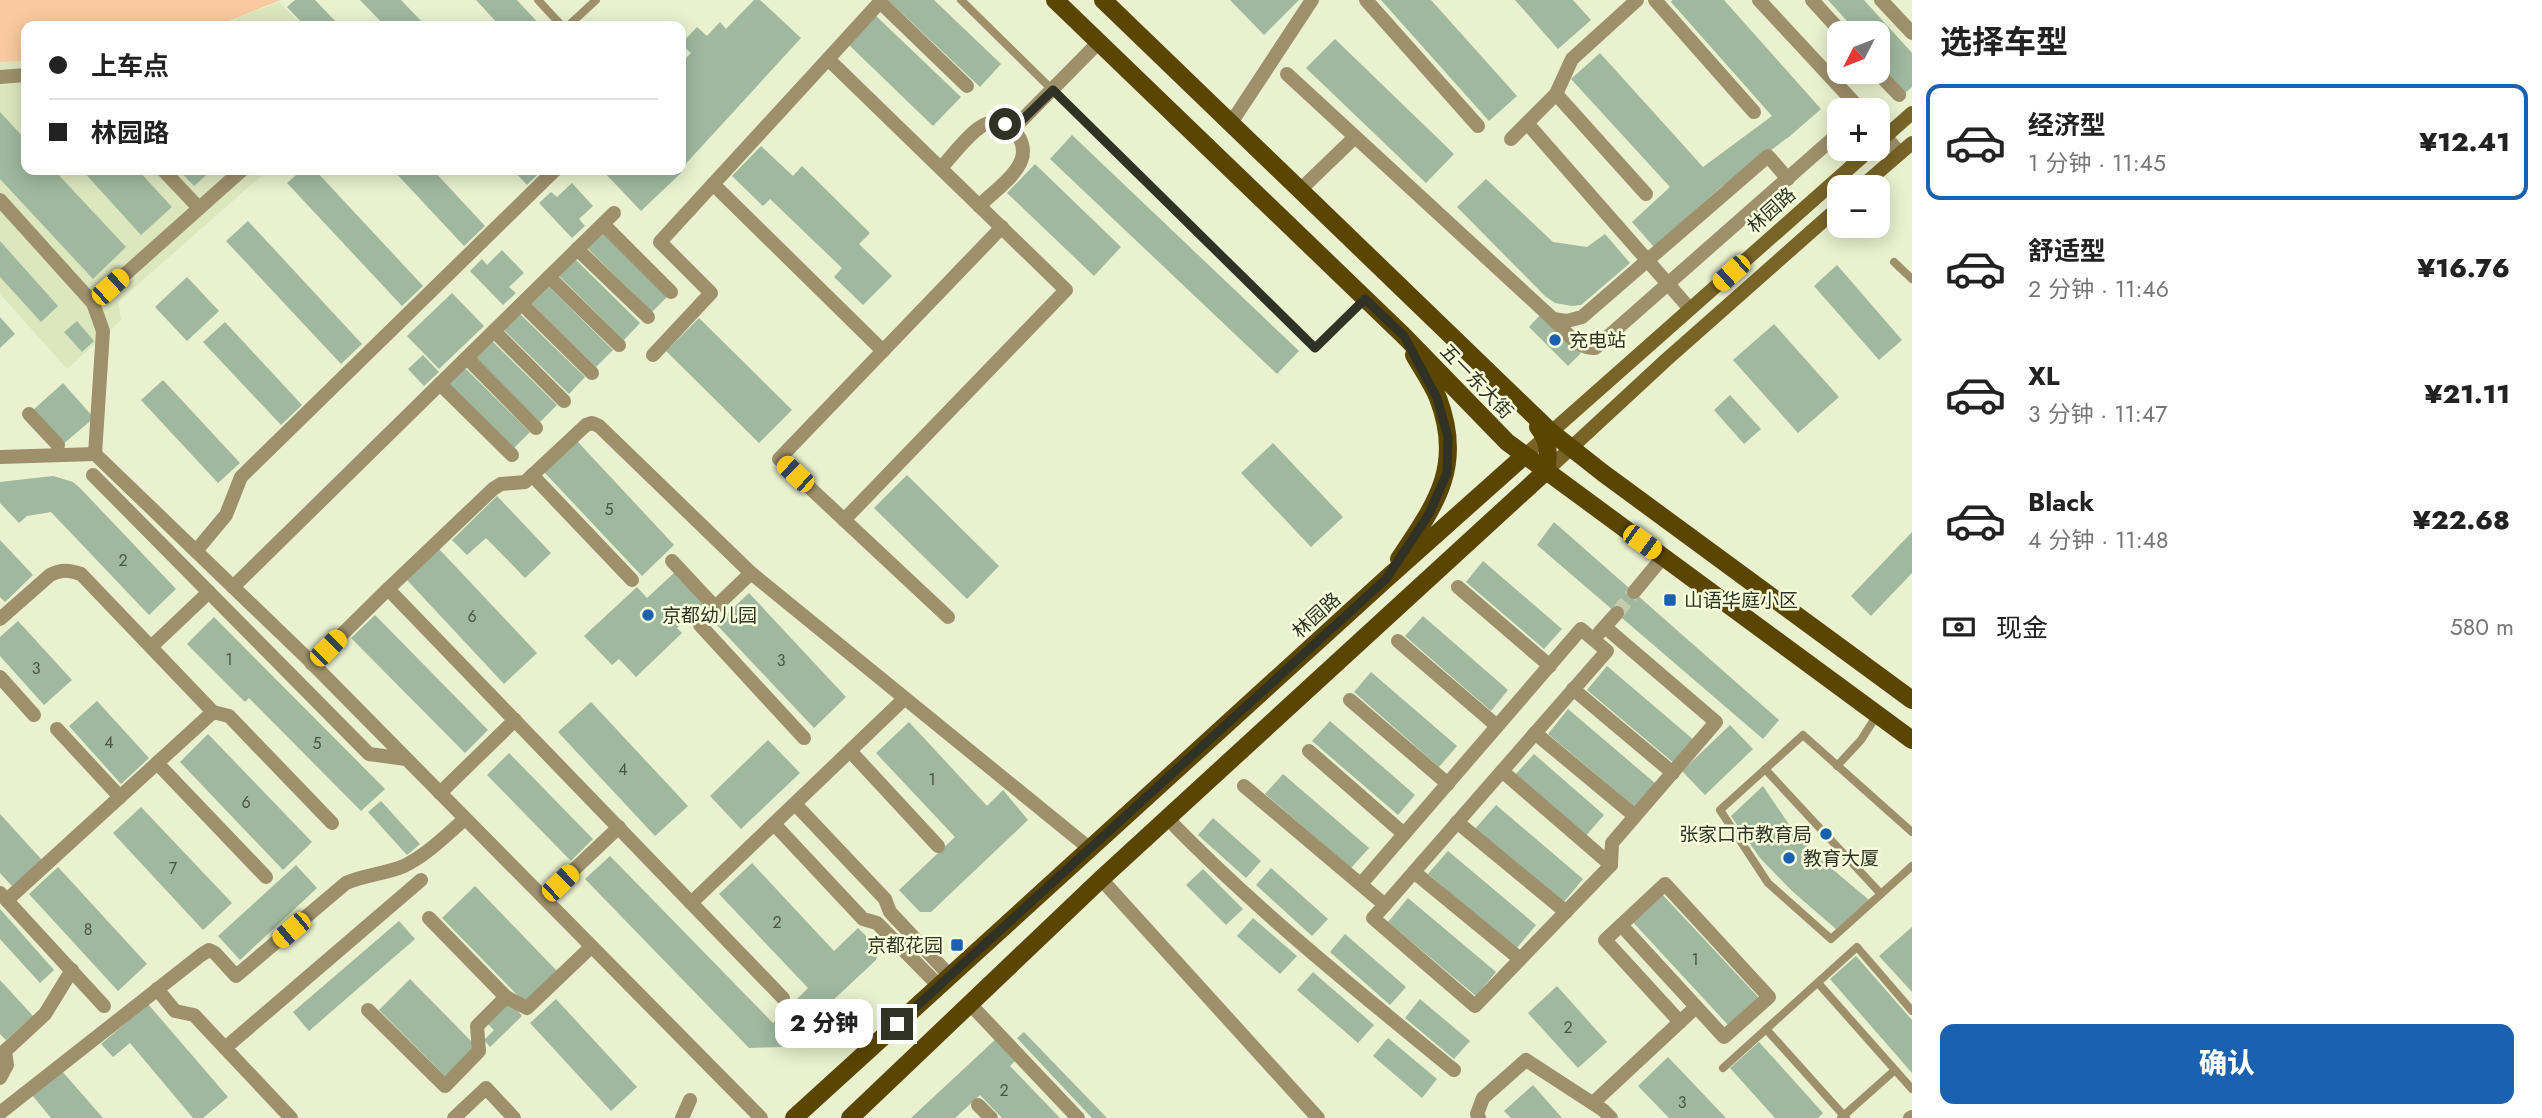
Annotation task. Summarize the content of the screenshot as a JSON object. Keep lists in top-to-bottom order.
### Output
{
  "streets": {
    "main road": ["林园路", "五一东大街"]
  },
  "crossings": [
    ["林园路", "五一东大街"]
  ],
  "places": {
    "other": [
      "充电站",
      "京都幼儿园",
      "张家口市教育局",
      "教育大厦"
    ],
    "transit": ["山语华庭小区", "京都花园"]
  },
  "house_numbers": [
    "5",
    "2",
    "6",
    "1",
    "3",
    "3",
    "4",
    "5",
    "4",
    "1",
    "6",
    "7",
    "2",
    "8",
    "1",
    "2",
    "2",
    "3"
  ],
  "north": "bottom left",
  "page": {
    "heading": "选择车型",
    "map_buttons": ["+", "−"],
    "banner": ["上车点", "林园路"],
    "list": [
      {
        "name": "经济型",
        "note": "1 分钟 · 11:45",
        "value": "¥12.41"
      },
      {
        "name": "舒适型",
        "note": "2 分钟 · 11:46",
        "value": "¥16.76"
      },
      {
        "name": "XL",
        "note": "3 分钟 · 11:47",
        "value": "¥21.11"
      },
      {
        "name": "Black",
        "note": "4 分钟 · 11:48",
        "value": "¥22.68"
      }
    ],
    "pay": ["现金", "580 m"],
    "bubble": "2 分钟",
    "buttons": "确认"
  }
}
